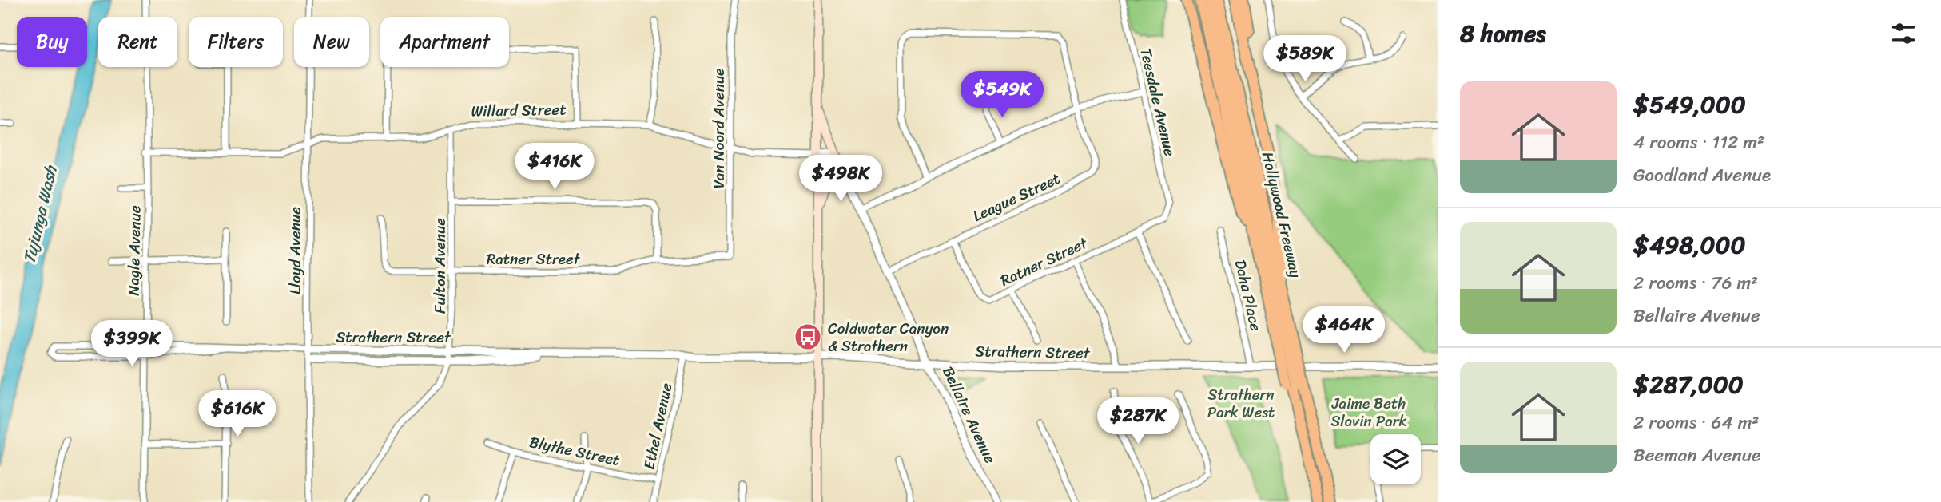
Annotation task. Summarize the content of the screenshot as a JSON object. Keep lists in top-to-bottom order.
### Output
{
  "streets": {
    "highway": ["Hollywood Freeway"],
    "street": [
      "Teesdale Avenue",
      "Willard Street",
      "Van Noord Avenue",
      "League Street",
      "Nagle Avenue",
      "Lloyd Avenue",
      "Ratner Street",
      "Fulton Avenue",
      "Daha Place",
      "Strathern Street",
      "Bellaire Avenue",
      "Ethel Avenue",
      "Blythe Street"
    ]
  },
  "crossings": [
    ["Teesdale Avenue", "Ratner Street"],
    ["Willard Street", "Van Noord Avenue"],
    ["Willard Street", "Nagle Avenue"],
    ["Willard Street", "Lloyd Avenue"],
    ["Willard Street", "Fulton Avenue"],
    ["Van Noord Avenue", "Ratner Street"],
    ["League Street", "Ratner Street"],
    ["League Street", "Bellaire Avenue"],
    ["Nagle Avenue", "Strathern Street"],
    ["Lloyd Avenue", "Strathern Street"],
    ["Ratner Street", "Fulton Avenue"],
    ["Fulton Avenue", "Strathern Street"],
    ["Daha Place", "Strathern Street"],
    ["Strathern Street", "Bellaire Avenue"],
    ["Strathern Street", "Ethel Avenue"],
    ["Ethel Avenue", "Blythe Street"]
  ],
  "water": ["Tujunga Wash"],
  "parks": ["Strathern Park West", "Jaime Beth Slavin Park"],
  "places": {
    "bus stop": ["Coldwater Canyon & Strathern"]
  },
  "page": {
    "heading": "8 homes",
    "chip": [
      "Buy",
      "Rent",
      "Filters",
      "New",
      "Apartment"
    ],
    "price": [
      "$589K",
      "$549K",
      "$416K",
      "$498K",
      "$464K",
      "$399K",
      "$616K",
      "$287K"
    ],
    "list": [
      {
        "name": "$549,000",
        "note": "4 rooms · 112 m² · Goodland Avenue"
      },
      {
        "name": "$498,000",
        "note": "2 rooms · 76 m² · Bellaire Avenue"
      },
      {
        "name": "$287,000",
        "note": "2 rooms · 64 m² · Beeman Avenue"
      }
    ]
  }
}
